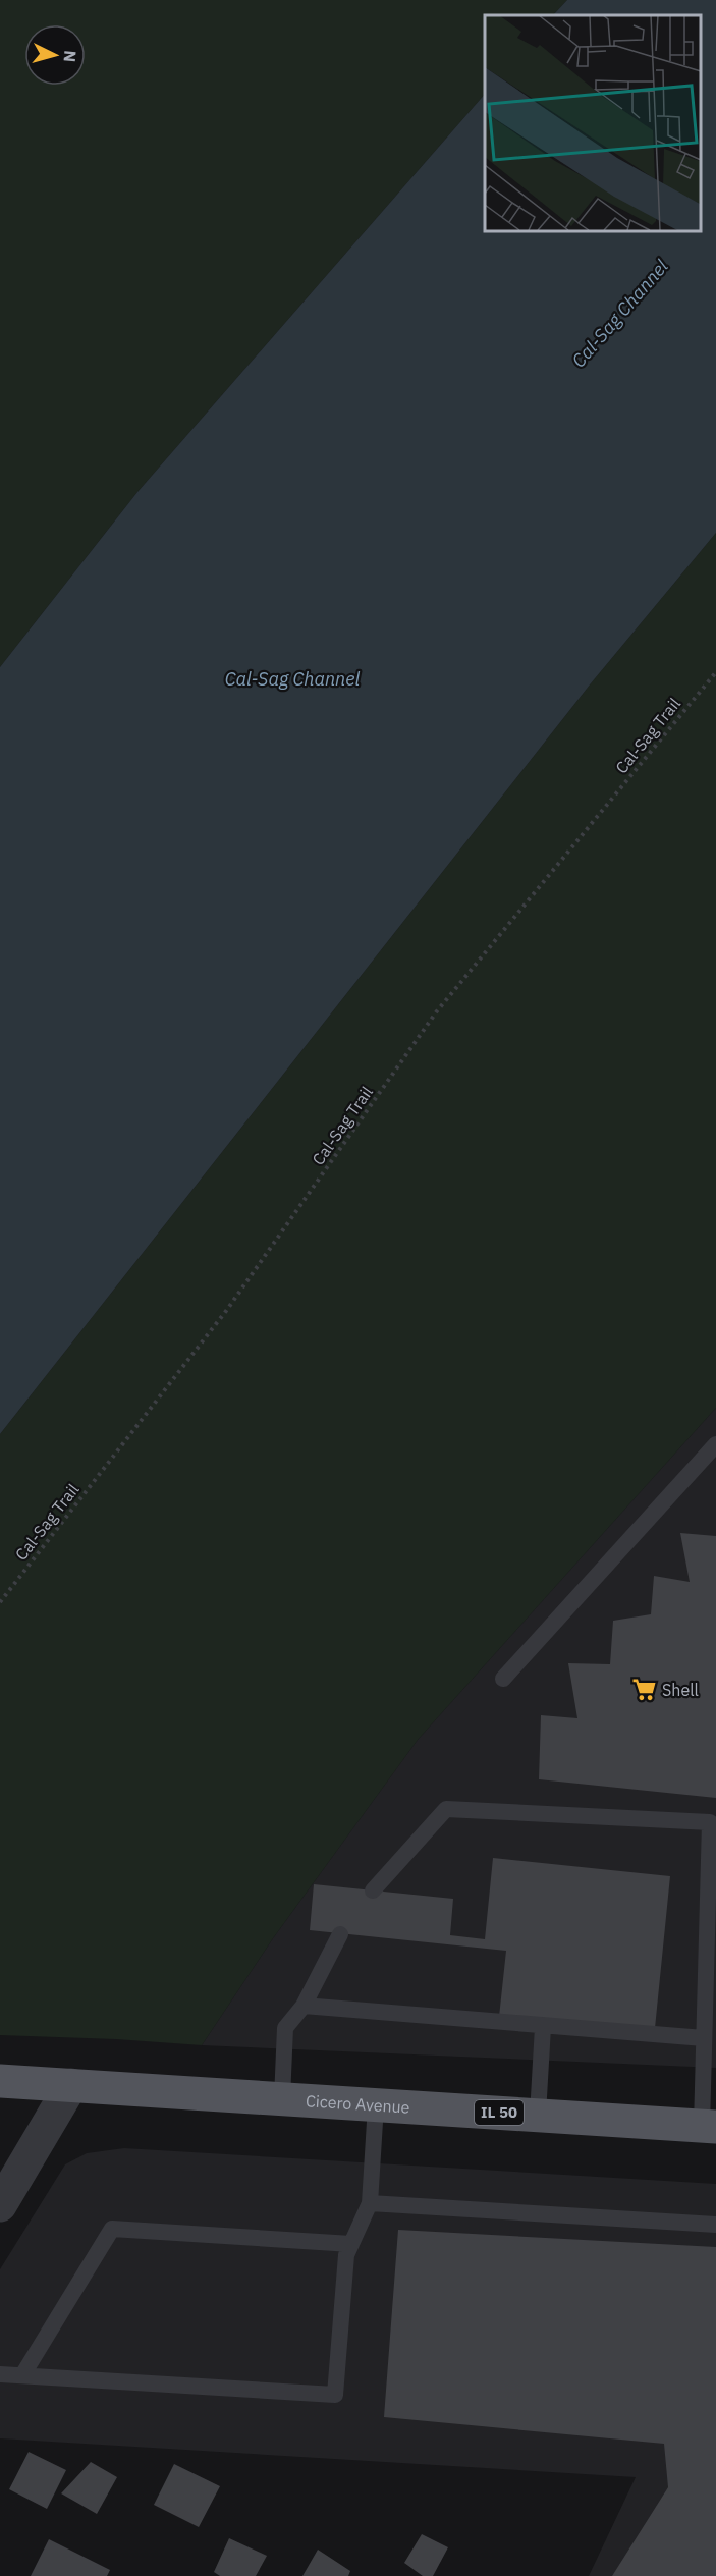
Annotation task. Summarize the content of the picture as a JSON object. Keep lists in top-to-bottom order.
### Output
{
  "streets": {
    "main road": ["Cicero Avenue", "IL 50"],
    "path": ["Cal-Sag Trail"]
  },
  "water": ["Cal-Sag Channel"],
  "places": {
    "supermarket": ["Shell"]
  },
  "north": "right"
}
